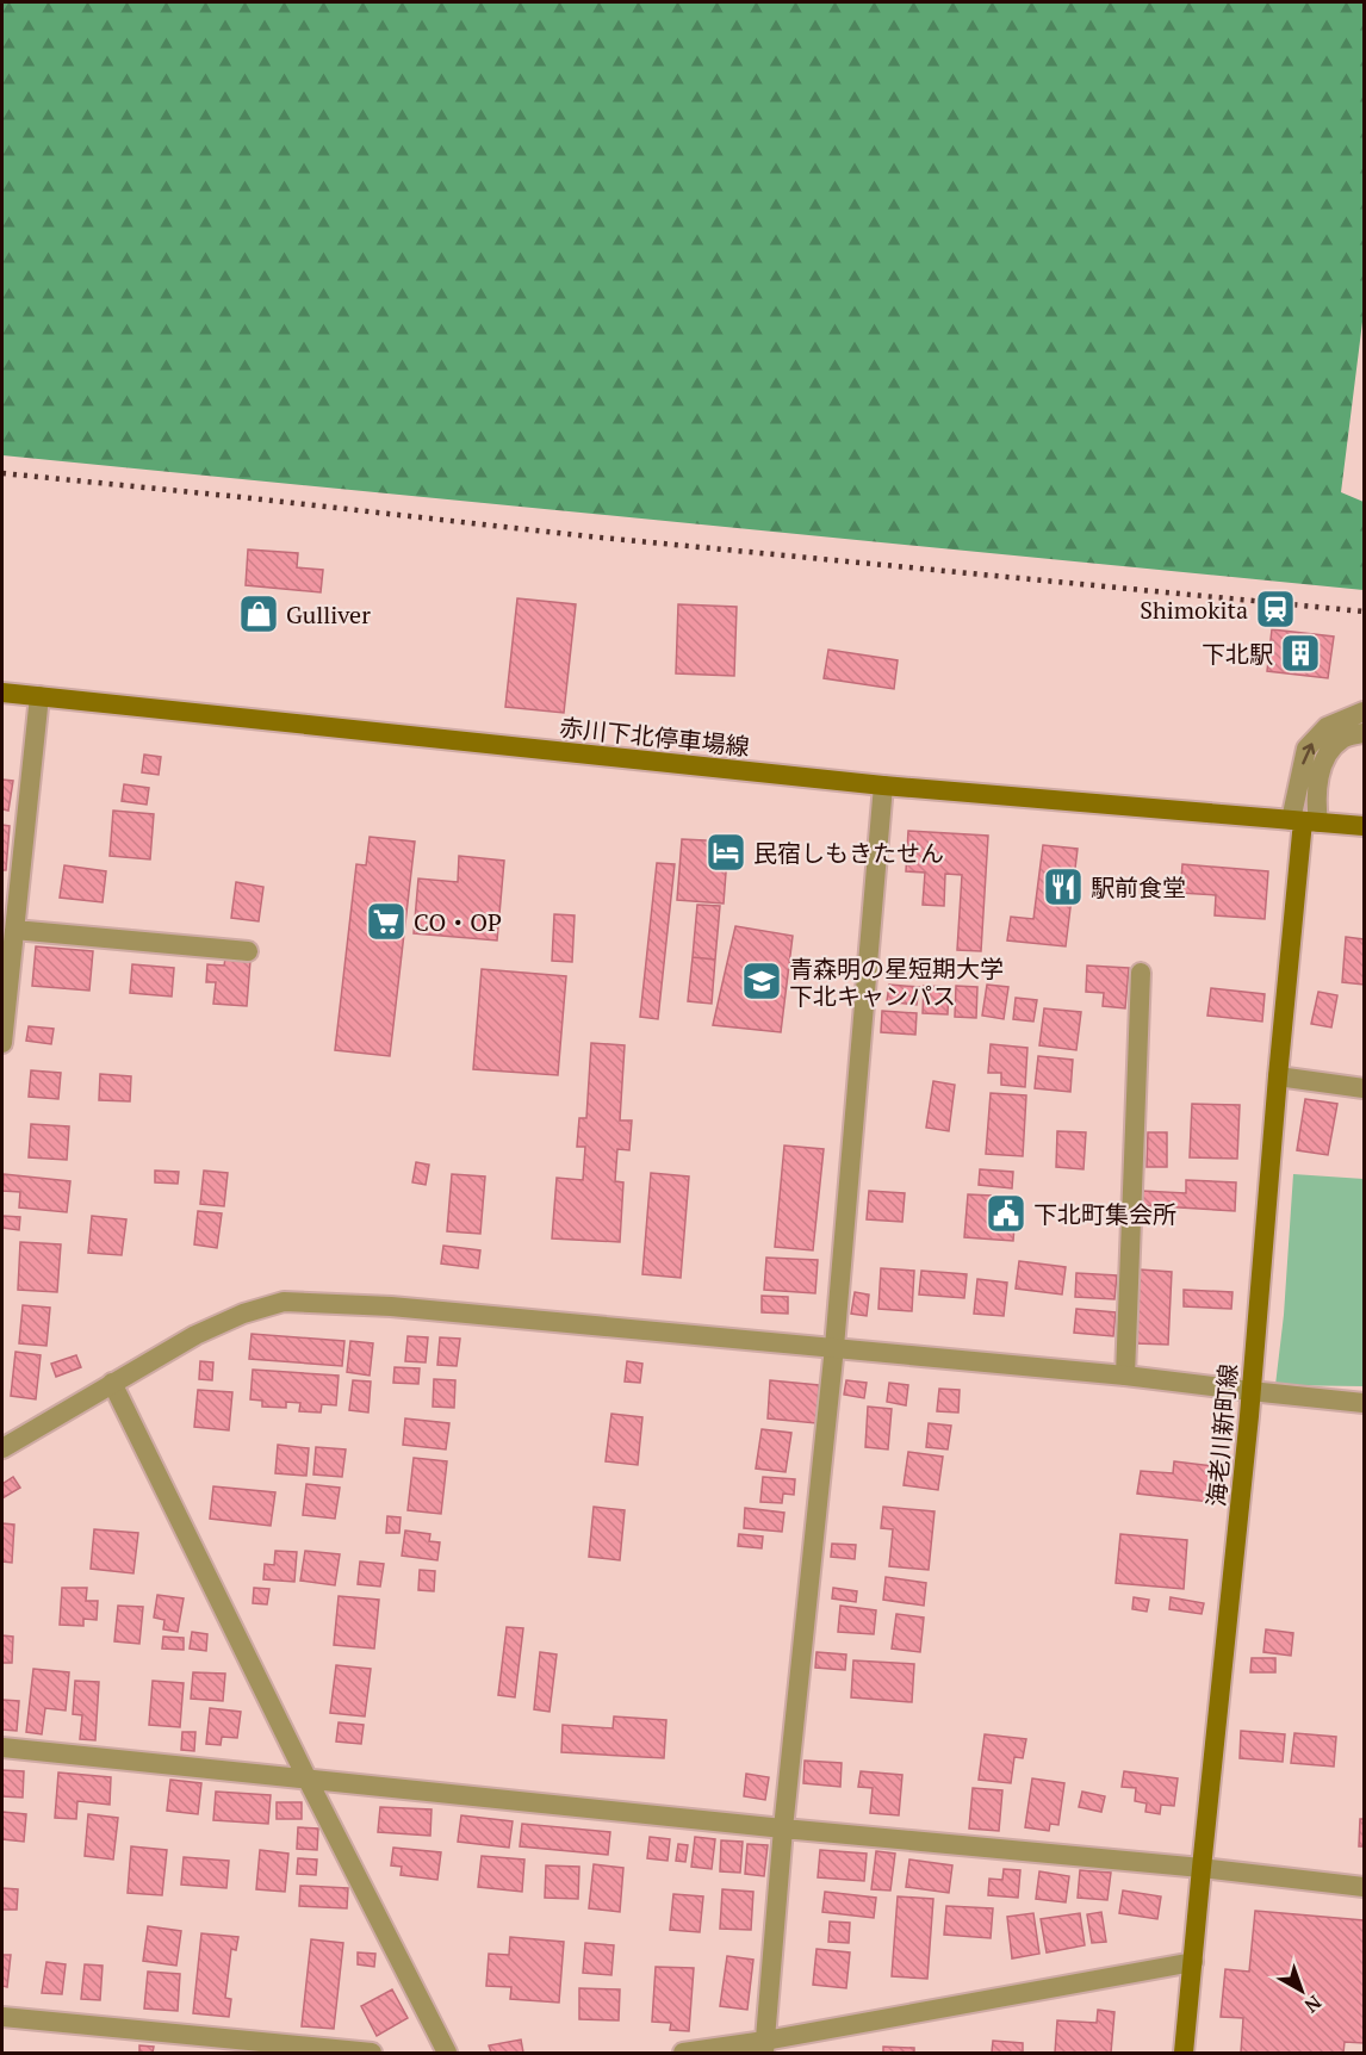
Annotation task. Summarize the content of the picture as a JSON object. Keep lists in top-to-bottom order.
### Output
{
  "streets": {
    "main road": ["赤川下北停車場線", "海老川新町線"]
  },
  "crossings": [
    ["赤川下北停車場線", "海老川新町線"]
  ],
  "places": {
    "station": ["Shimokita"],
    "shop": ["Gulliver"],
    "building": ["下北駅"],
    "hotel": ["民宿しもきたせん"],
    "restaurant": ["駅前食堂"],
    "supermarket": ["CO・OP"],
    "school or university": ["青森明の星短期大学 下北キャンパス"],
    "public building": ["下北町集会所"]
  },
  "north": "bottom right"
}
